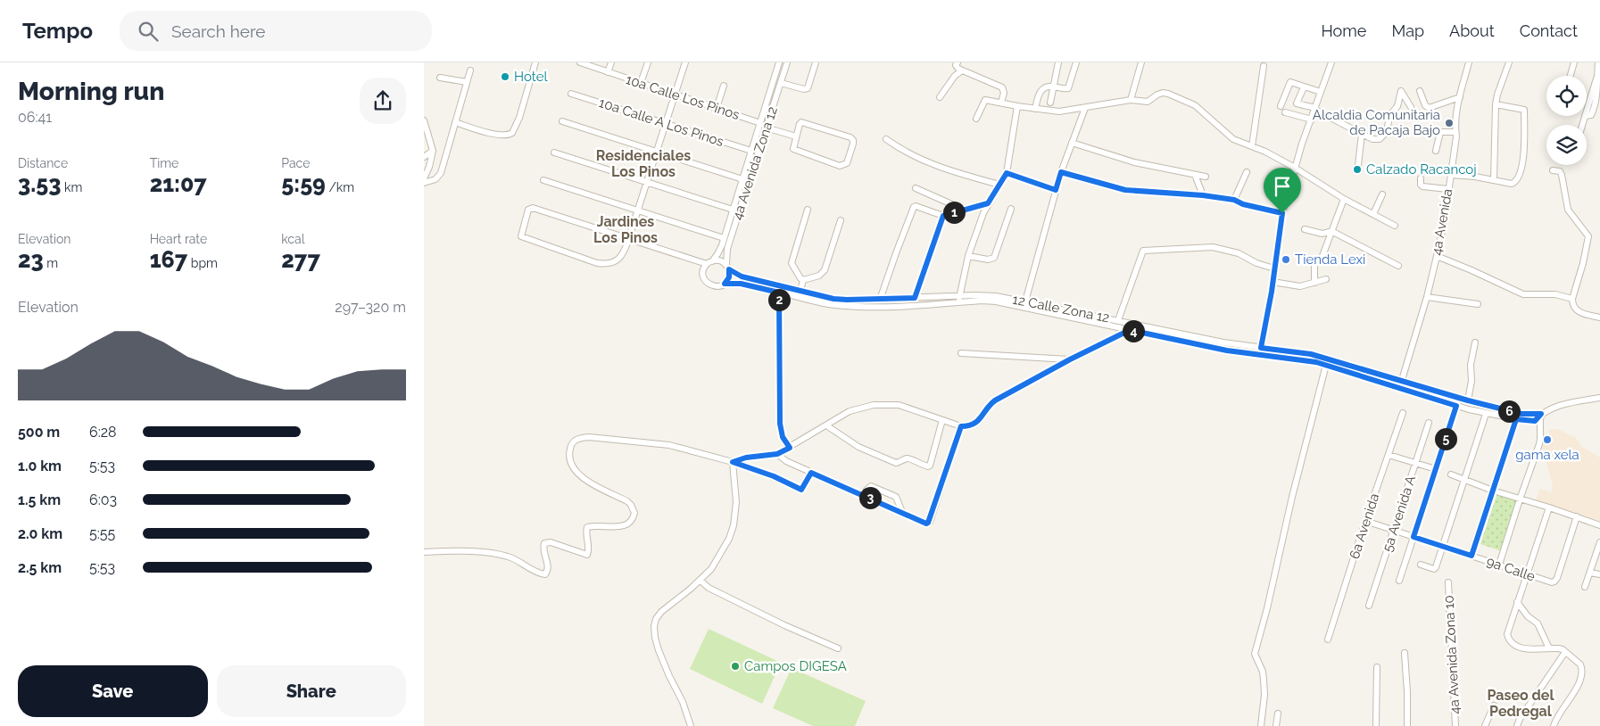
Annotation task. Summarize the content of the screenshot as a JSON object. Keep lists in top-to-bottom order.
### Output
{
  "streets": {
    "street": [
      "10a Calle Los Pinos",
      "10a Calle A Los Pinos",
      "4a Avenida Zona 12",
      "4a Avenida",
      "12 Calle Zona 12",
      "5a Avenida A",
      "6a Avenida",
      "9a Calle",
      "4a Avenida Zona 10"
    ]
  },
  "crossings": [
    ["10a Calle Los Pinos", "4a Avenida Zona 12"],
    ["10a Calle A Los Pinos", "4a Avenida Zona 12"],
    ["4a Avenida Zona 12", "12 Calle Zona 12"],
    ["4a Avenida", "12 Calle Zona 12"],
    ["5a Avenida A", "9a Calle"],
    ["6a Avenida", "9a Calle"]
  ],
  "districts": ["Residenciales Los Pinos", "Jardines Los Pinos", "Paseo del Pedregal"],
  "places": [
    "Hotel",
    "Alcaldia Comunitaria de Pacaja Bajo",
    "Calzado Racancoj",
    "Tienda Lexi",
    "gama xela",
    "Campos DIGESA"
  ],
  "page": {
    "header": "Tempo",
    "search": "Search here",
    "nav": [
      "Home",
      "Map",
      "About",
      "Contact"
    ],
    "heading": ["Morning run", "06:41"],
    "stats": [
      ["Distance", "3.53 km"],
      ["Time", "21:07"],
      ["Pace", "5:59 /km"],
      ["Elevation", "23 m"],
      ["Heart rate", "167 bpm"],
      ["kcal", "277"]
    ],
    "pins": [
      "1",
      "2",
      "4",
      "6",
      "5",
      "3"
    ],
    "chart": ["Elevation", "297–320 m"],
    "list": [
      {
        "name": "500 m",
        "note": "6:28"
      },
      {
        "name": "1.0 km",
        "note": "5:53"
      },
      {
        "name": "1.5 km",
        "note": "6:03"
      },
      {
        "name": "2.0 km",
        "note": "5:55"
      },
      {
        "name": "2.5 km",
        "note": "5:53"
      }
    ],
    "buttons": ["Save", "Share"]
  }
}
